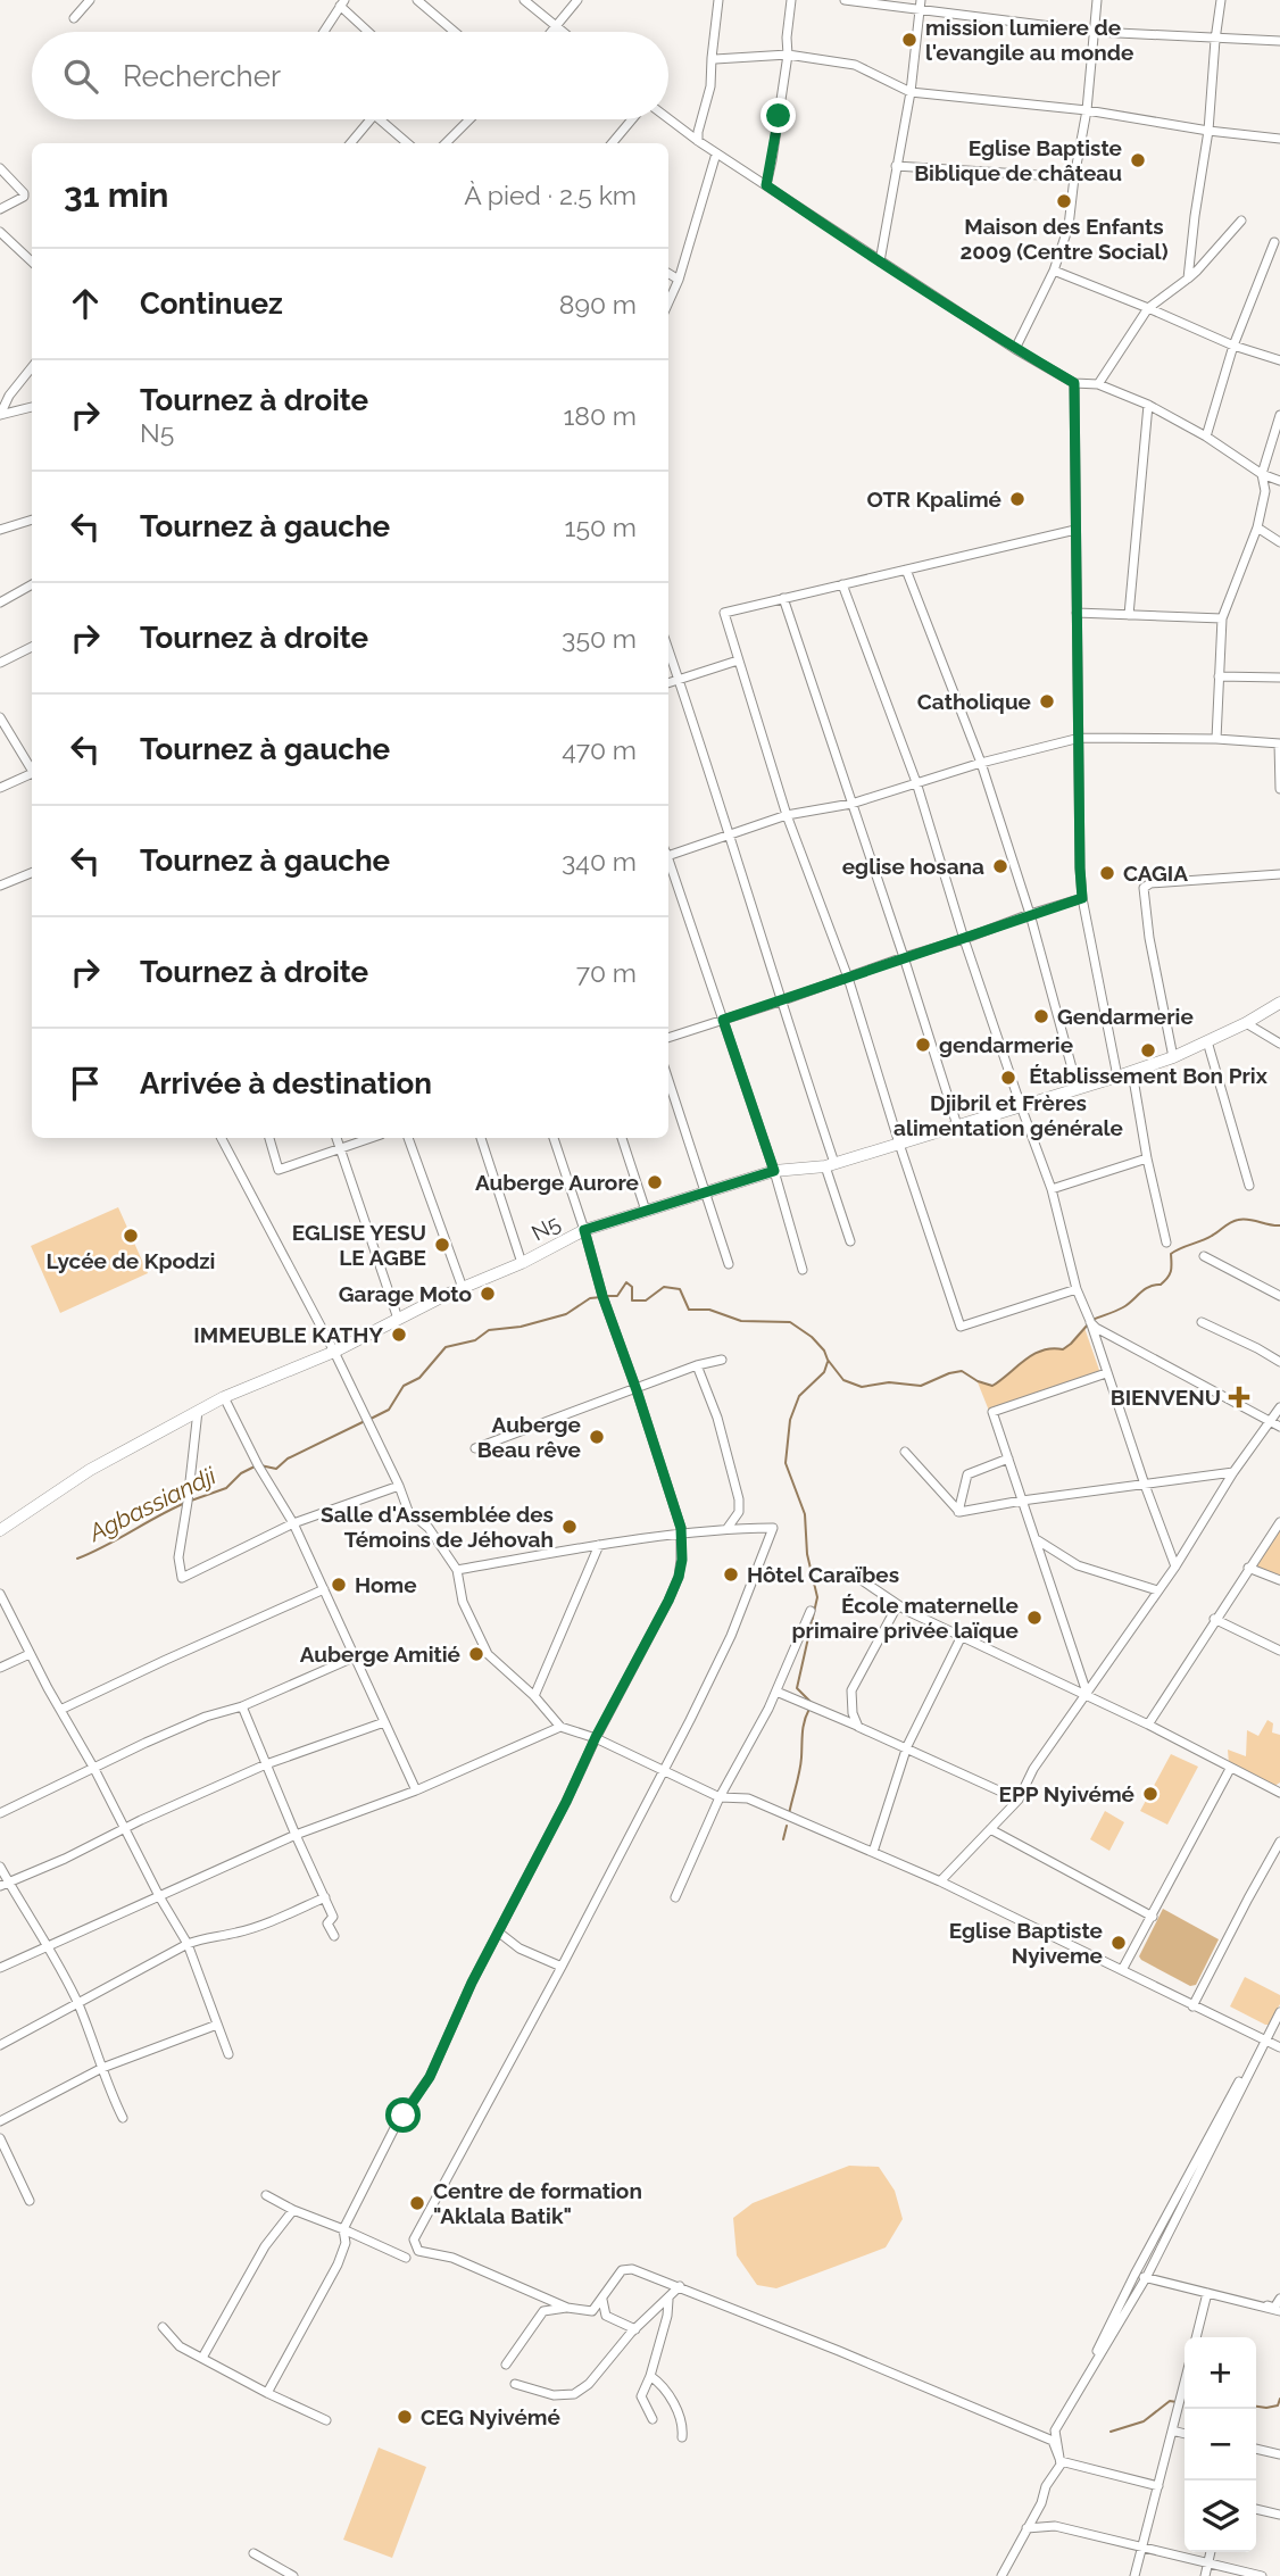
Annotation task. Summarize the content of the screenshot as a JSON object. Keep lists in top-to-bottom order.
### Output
{
  "streets": {
    "main road": ["N5"]
  },
  "water": ["Agbassiandji"],
  "places": {
    "other": [
      "mission lumiere de l'evangile au monde",
      "Eglise Baptiste Biblique de château",
      "Maison des Enfants 2009 (Centre Social)",
      "OTR Kpalimé",
      "Catholique",
      "eglise hosana",
      "CAGIA",
      "Gendarmerie",
      "gendarmerie",
      "Établissement Bon Prix",
      "Djibril et Frères alimentation générale",
      "Auberge Aurore",
      "Lycée de Kpodzi",
      "EGLISE YESU LE AGBE",
      "Garage Moto",
      "IMMEUBLE KATHY",
      "Auberge Beau rêve",
      "Salle d'Assemblée des Témoins de Jéhovah",
      "Hôtel Caraïbes",
      "Home",
      "École maternelle primaire privée laïque",
      "Auberge Amitié",
      "EPP Nyivémé",
      "Eglise Baptiste Nyiveme",
      "Centre de formation \"Aklala Batik\"",
      "CEG Nyivémé"
    ],
    "health": ["BIENVENU"]
  },
  "page": {
    "search": "Rechercher",
    "heading": ["31 min", "À pied · 2.5 km"],
    "list": [
      ["Continuez", "890 m"],
      ["Tournez à droite", "N5", "180 m"],
      ["Tournez à gauche", "150 m"],
      ["Tournez à droite", "350 m"],
      ["Tournez à gauche", "470 m"],
      ["Tournez à gauche", "340 m"],
      ["Tournez à droite", "70 m"],
      "Arrivée à destination"
    ],
    "map_buttons": ["+", "−"]
  }
}
